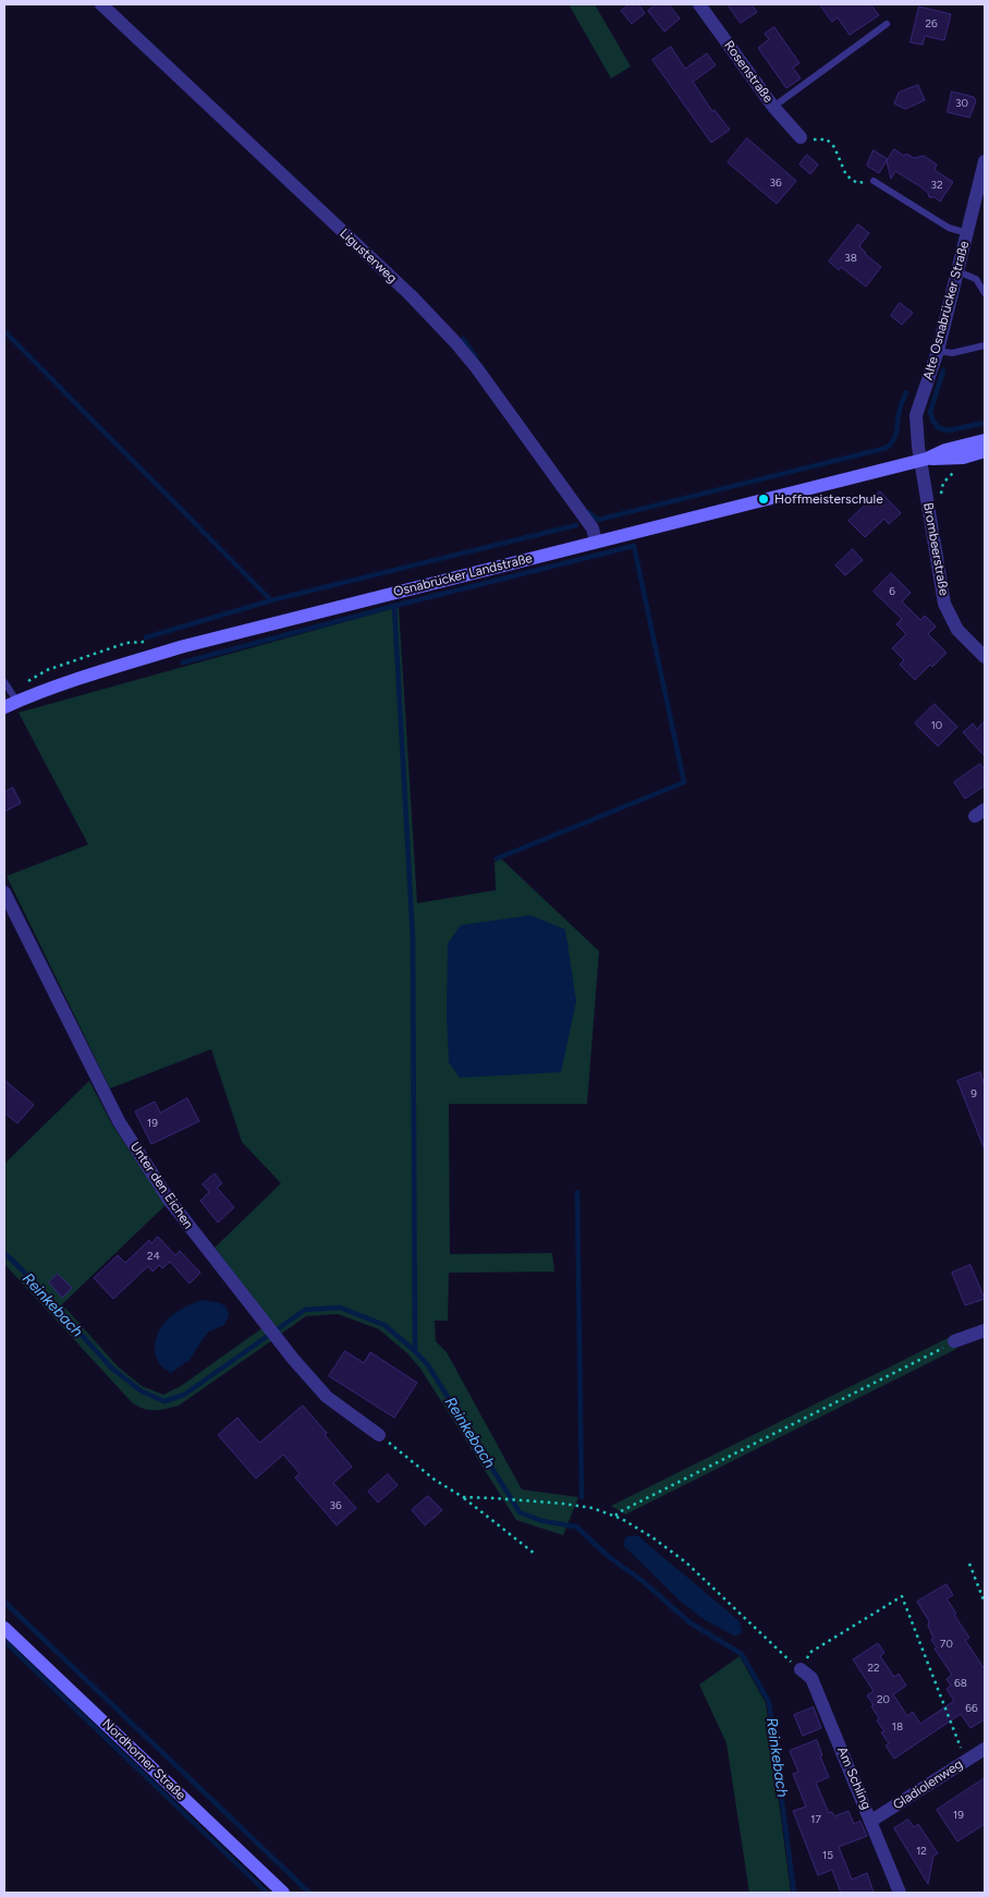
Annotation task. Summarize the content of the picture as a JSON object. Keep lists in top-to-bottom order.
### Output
{
  "streets": {
    "street": [
      "Rosenstraße",
      "Ligusterweg",
      "Alte Osnabrücker Straße",
      "Brombeerstraße",
      "Osnabrücker Landstraße",
      "Unter den Eichen",
      "Nordhorner Straße",
      "Am Schling",
      "Gladiolenweg"
    ]
  },
  "crossings": [
    ["Ligusterweg", "Osnabrücker Landstraße"],
    ["Alte Osnabrücker Straße", "Brombeerstraße"],
    ["Alte Osnabrücker Straße", "Osnabrücker Landstraße"],
    ["Brombeerstraße", "Osnabrücker Landstraße"],
    ["Am Schling", "Gladiolenweg"]
  ],
  "water": ["Reinkebach"],
  "places": ["Hoffmeisterschule"],
  "house_numbers": [
    "26",
    "30",
    "36",
    "32",
    "38",
    "6",
    "10",
    "9",
    "19",
    "24",
    "36",
    "70",
    "22",
    "68",
    "20",
    "66",
    "18",
    "19",
    "17",
    "12",
    "15"
  ]
}
